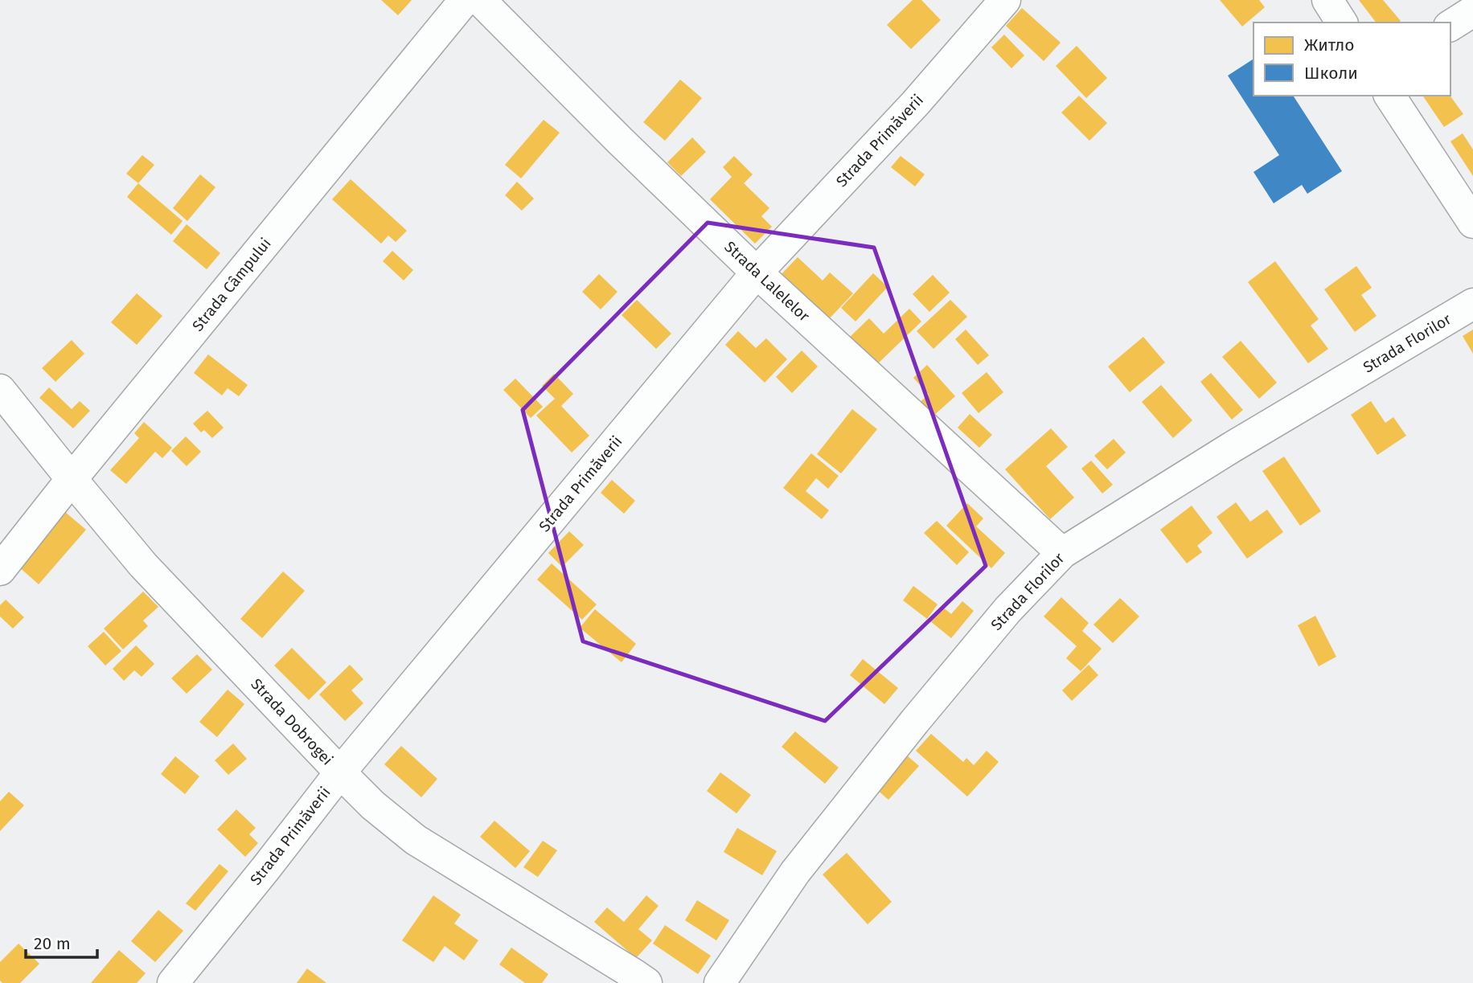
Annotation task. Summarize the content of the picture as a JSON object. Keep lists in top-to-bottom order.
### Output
{
  "streets": {
    "street": [
      "Strada Primăverii",
      "Strada Lalelelor",
      "Strada Câmpului",
      "Strada Florilor",
      "Strada Dobrogei"
    ]
  },
  "crossings": [
    ["Strada Primăverii", "Strada Lalelelor"],
    ["Strada Primăverii", "Strada Dobrogei"],
    ["Strada Lalelelor", "Strada Florilor"],
    ["Strada Câmpului", "Strada Dobrogei"]
  ],
  "legend": ["Житло", "Школи"],
  "scale_bar": "20 m"
}
